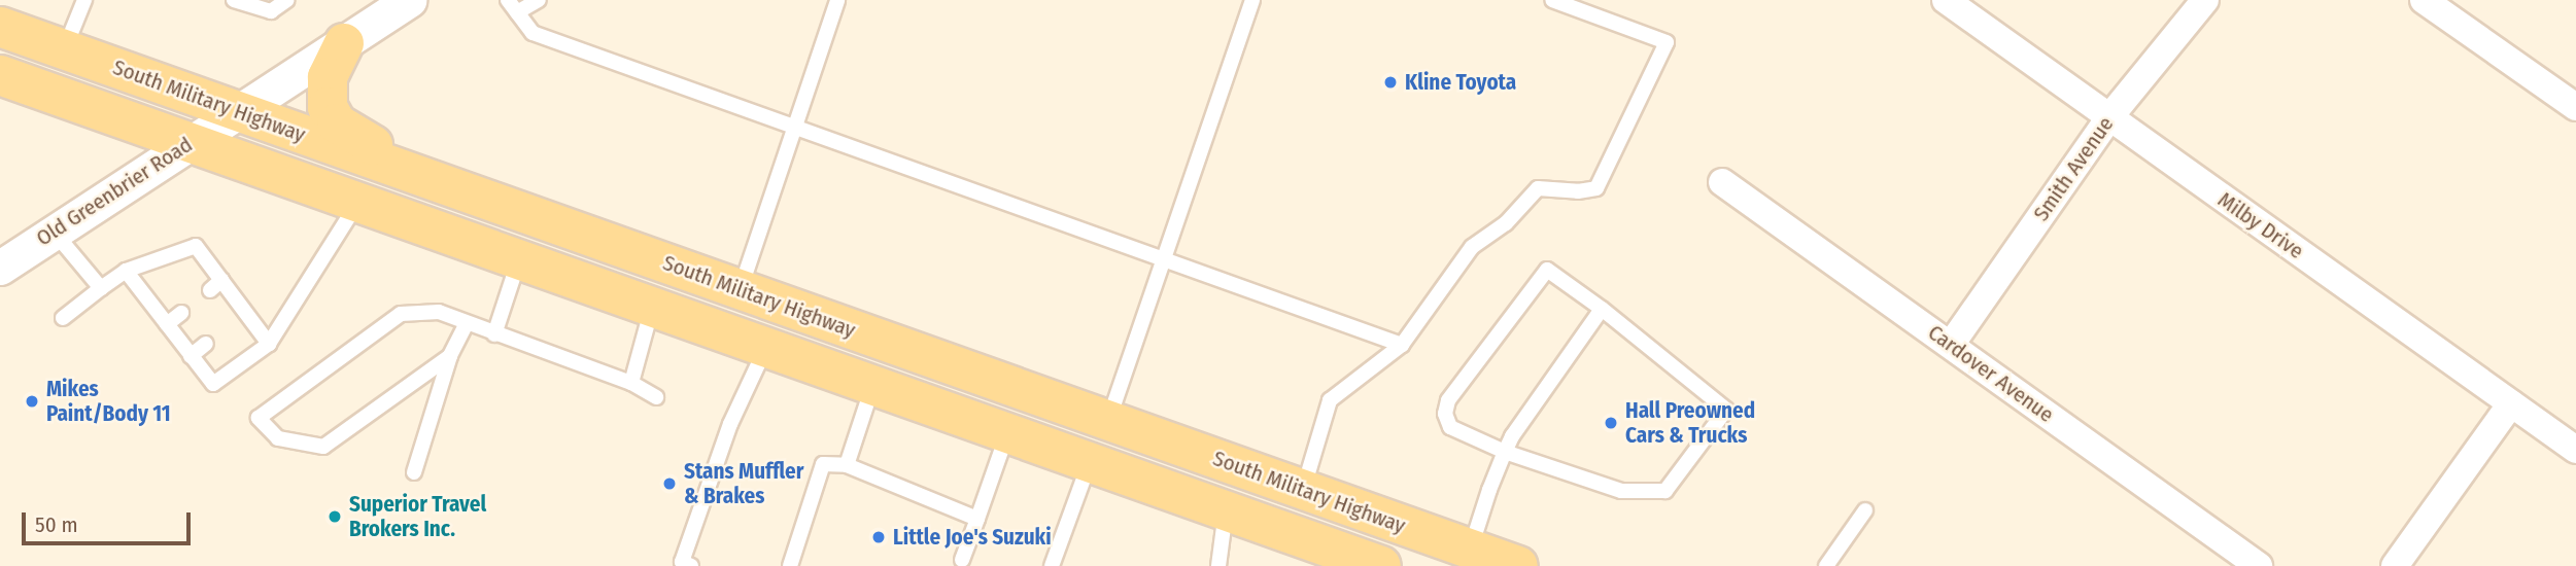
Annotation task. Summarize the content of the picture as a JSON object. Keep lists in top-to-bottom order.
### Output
{
  "streets": {
    "main road": ["South Military Highway"],
    "street": [
      "Smith Avenue",
      "Old Greenbrier Road",
      "Milby Drive",
      "Cardover Avenue"
    ]
  },
  "crossings": [
    ["South Military Highway", "Old Greenbrier Road"],
    ["Smith Avenue", "Milby Drive"],
    ["Smith Avenue", "Cardover Avenue"]
  ],
  "places": [
    "Kline Toyota",
    "Mikes Paint/Body 11",
    "Hall Preowned Cars & Trucks",
    "Stans Muffler & Brakes",
    "Superior Travel Brokers Inc.",
    "Little Joe's Suzuki"
  ],
  "scale_bar": "50 m"
}
